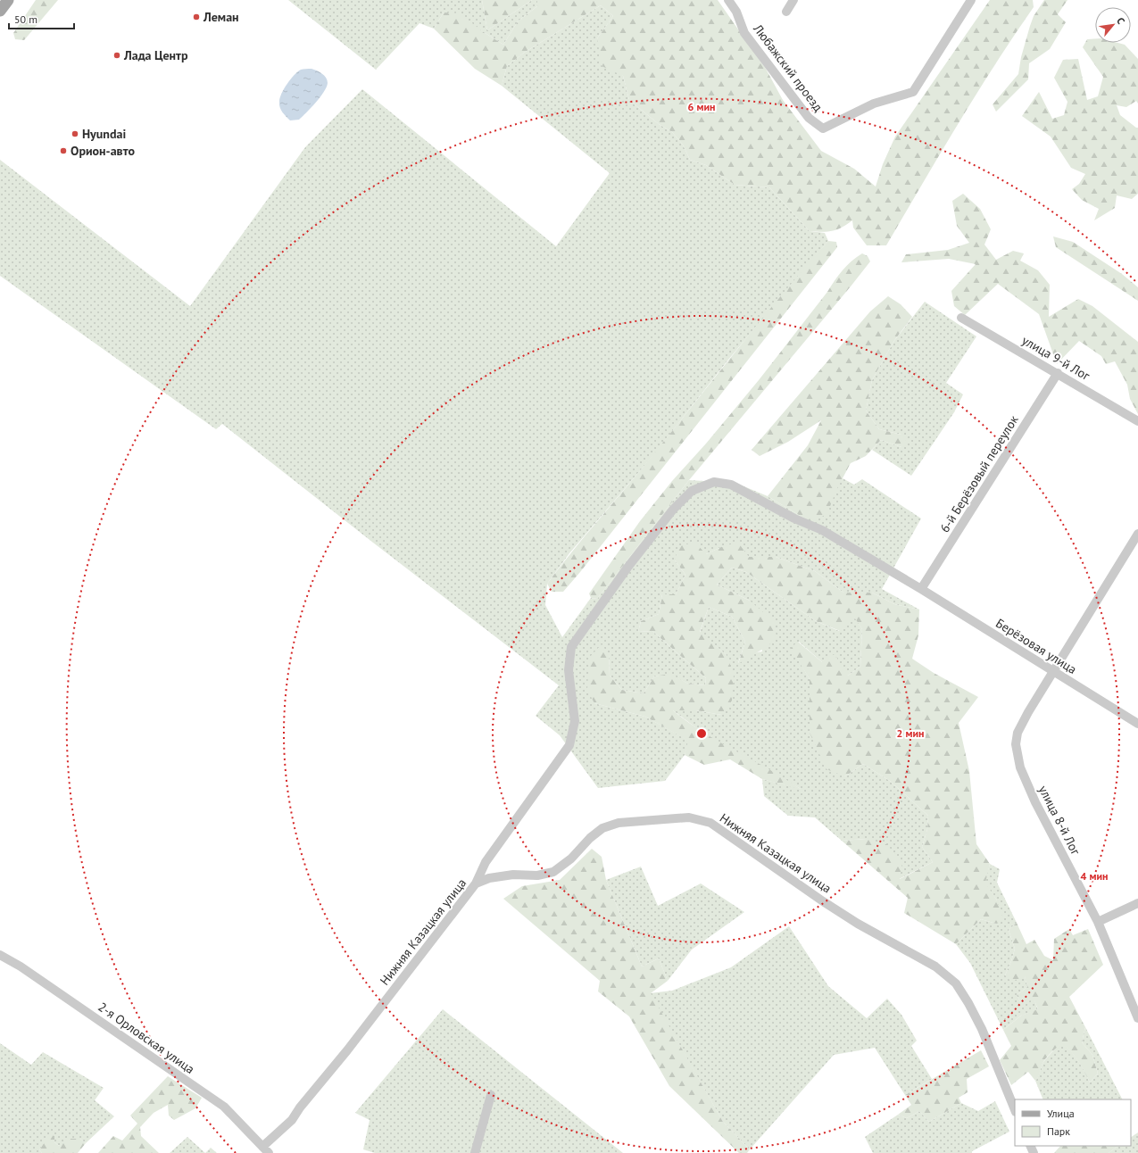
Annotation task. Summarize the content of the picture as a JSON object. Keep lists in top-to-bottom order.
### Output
{
  "streets": {
    "street": [
      "Любажский проезд",
      "улица 9-й Лог",
      "6-й Берёзовый переулок",
      "Берёзовая улица",
      "улица 8-й Лог",
      "Нижняя Казацкая улица",
      "2-я Орловская улица"
    ]
  },
  "crossings": [
    ["улица 9-й Лог", "6-й Берёзовый переулок"],
    ["6-й Берёзовый переулок", "Берёзовая улица"],
    ["Берёзовая улица", "улица 8-й Лог"],
    ["Берёзовая улица", "Нижняя Казацкая улица"],
    ["Нижняя Казацкая улица", "2-я Орловская улица"]
  ],
  "places": [
    "Леман",
    "Лада Центр",
    "Hyundai",
    "Орион-авто"
  ],
  "legend": ["Улица", "Парк"],
  "scale_bar": "50 m",
  "north": "top right",
  "rings": ["6 мин", "2 мин", "4 мин"]
}
